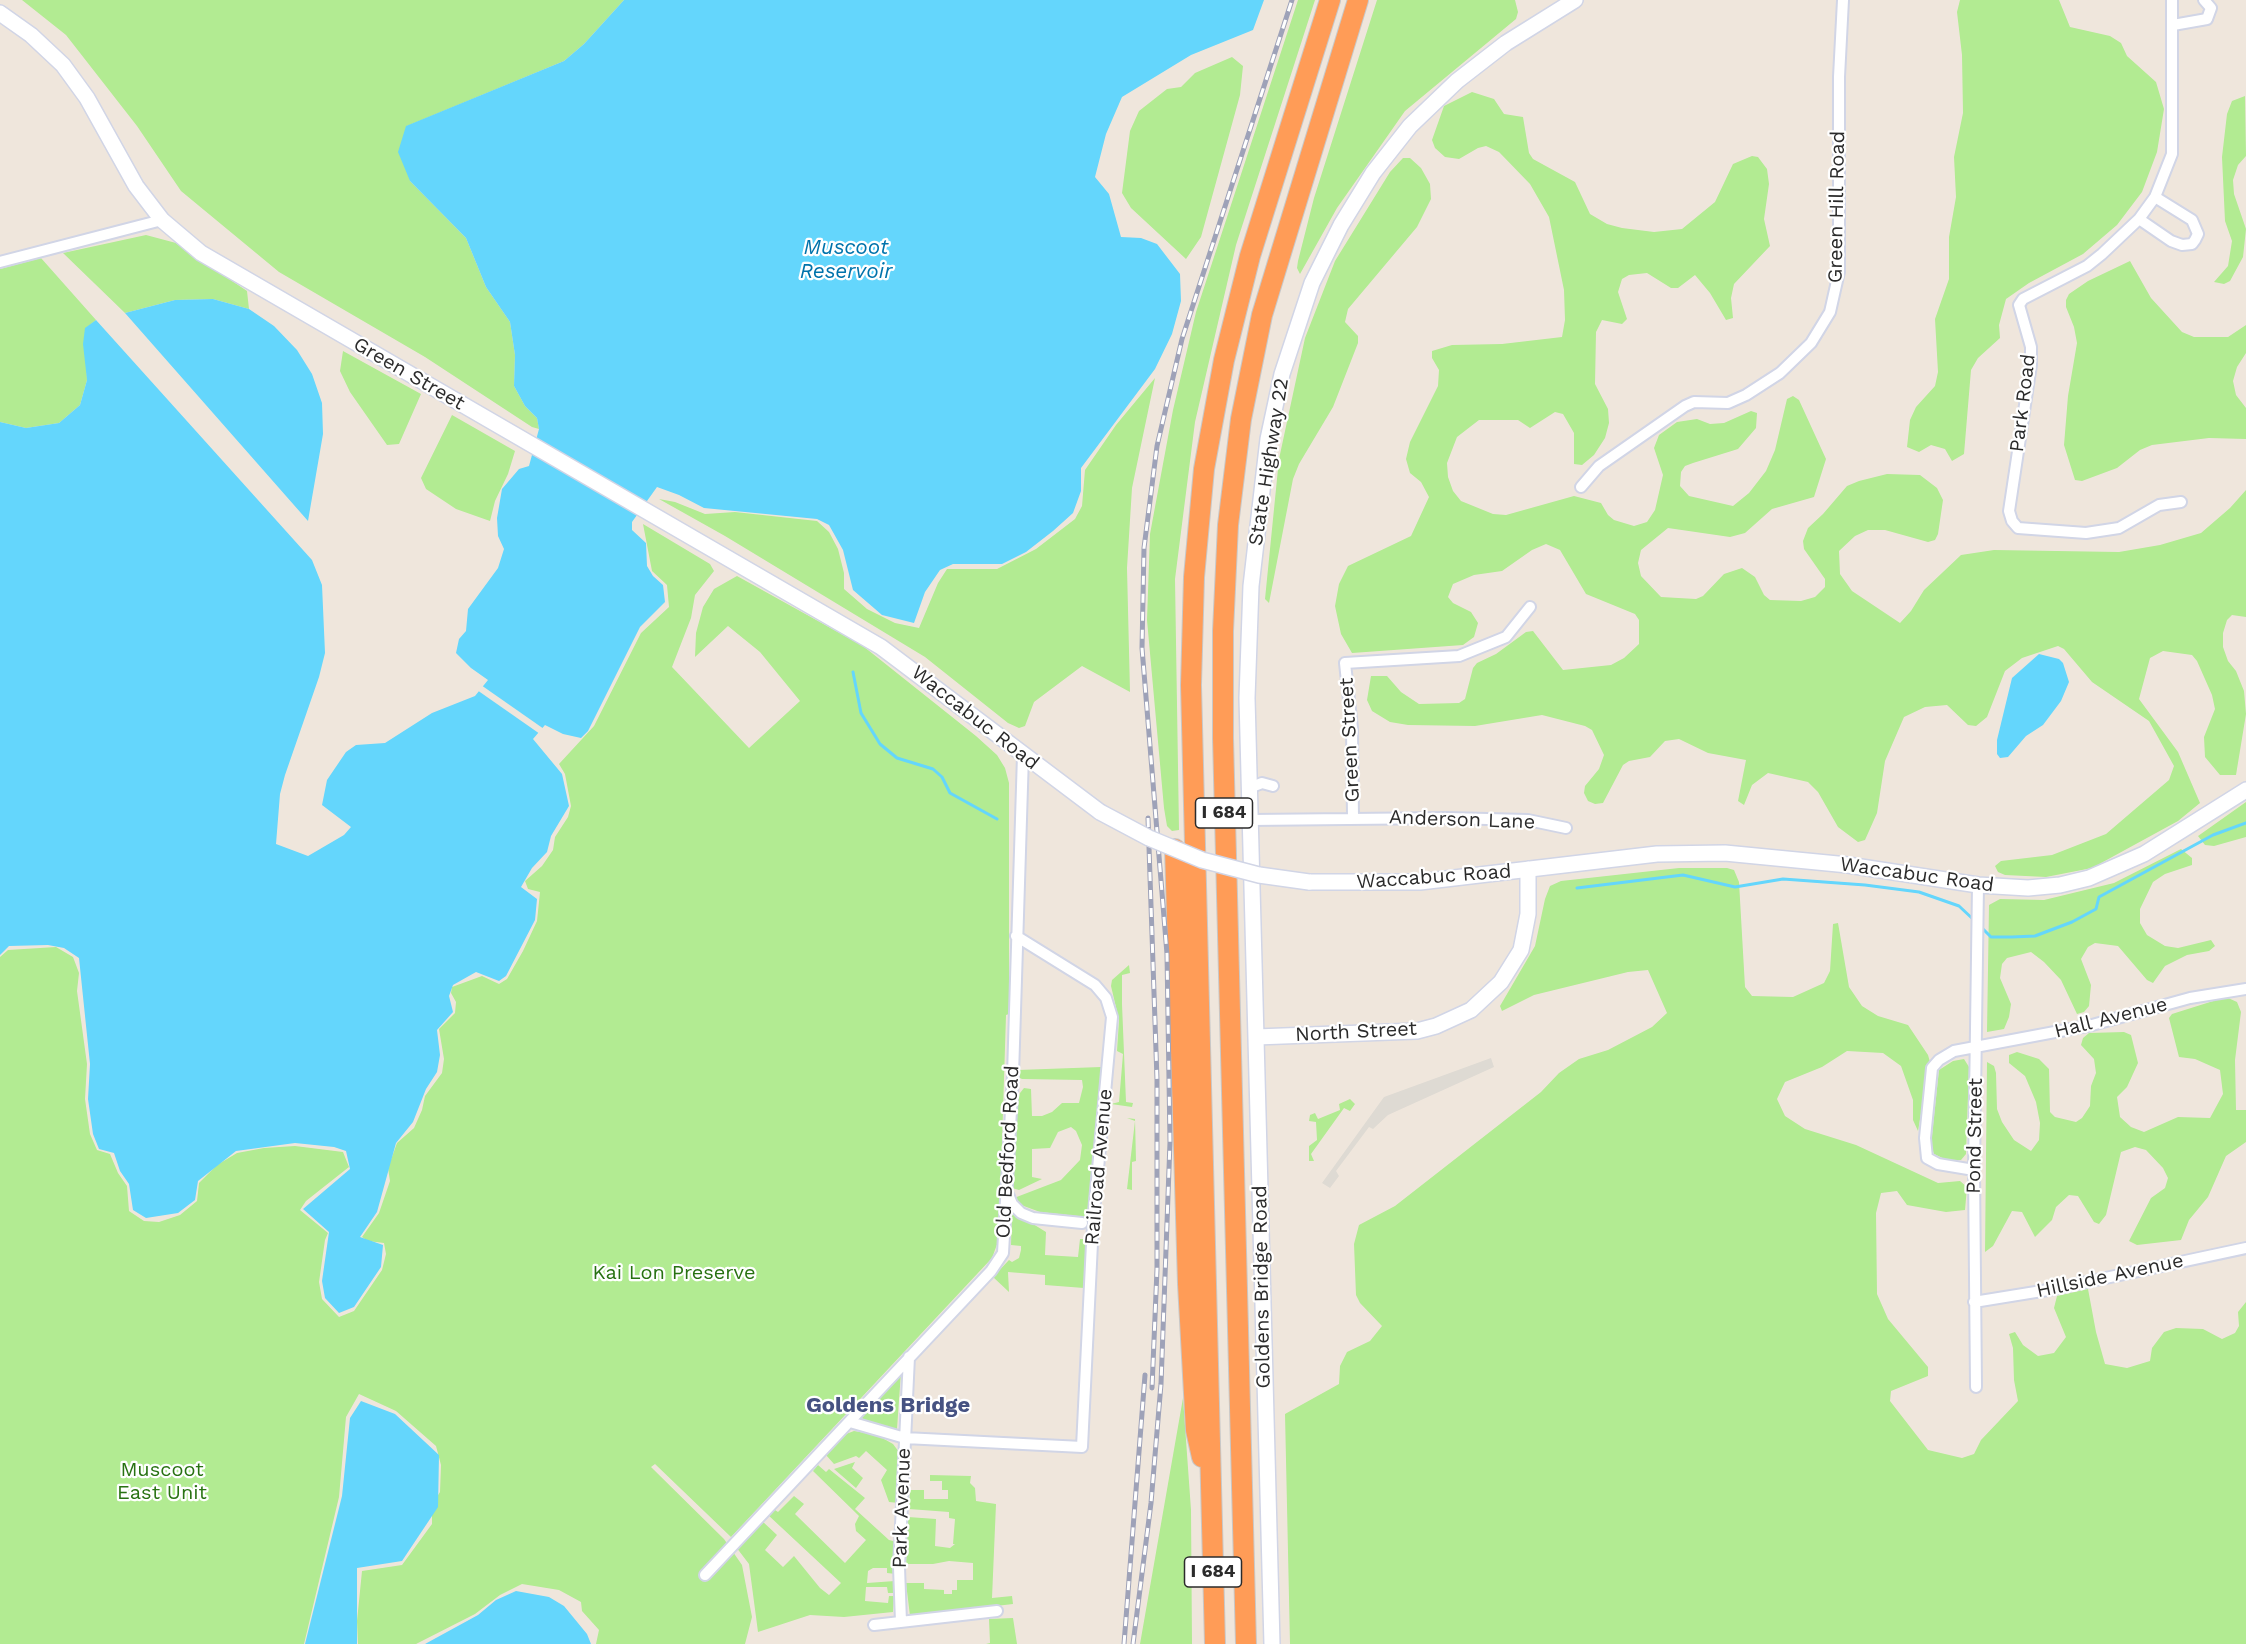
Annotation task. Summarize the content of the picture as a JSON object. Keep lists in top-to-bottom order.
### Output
{
  "streets": {
    "highway": ["I 684"],
    "main road": [
      "Green Street",
      "State Highway 22",
      "Waccabuc Road",
      "North Street",
      "Goldens Bridge Road"
    ],
    "street": [
      "Green Hill Road",
      "Park Road",
      "Anderson Lane",
      "Hall Avenue",
      "Pond Street",
      "Old Bedford Road",
      "Railroad Avenue",
      "Hillside Avenue",
      "Park Avenue"
    ]
  },
  "crossings": [
    ["Green Street", "Waccabuc Road"],
    ["Green Street", "Anderson Lane"],
    ["State Highway 22", "Anderson Lane"],
    ["State Highway 22", "Goldens Bridge Road"],
    ["Waccabuc Road", "North Street"],
    ["Waccabuc Road", "Pond Street"],
    ["Waccabuc Road", "Old Bedford Road"],
    ["Hall Avenue", "Pond Street"],
    ["North Street", "Goldens Bridge Road"],
    ["Pond Street", "Hillside Avenue"],
    ["Old Bedford Road", "Railroad Avenue"],
    ["Old Bedford Road", "Park Avenue"],
    ["Railroad Avenue", "Park Avenue"]
  ],
  "districts": ["Goldens Bridge"],
  "water": ["Muscoot Reservoir"],
  "parks": ["Kai Lon Preserve", "Muscoot East Unit"]
}
